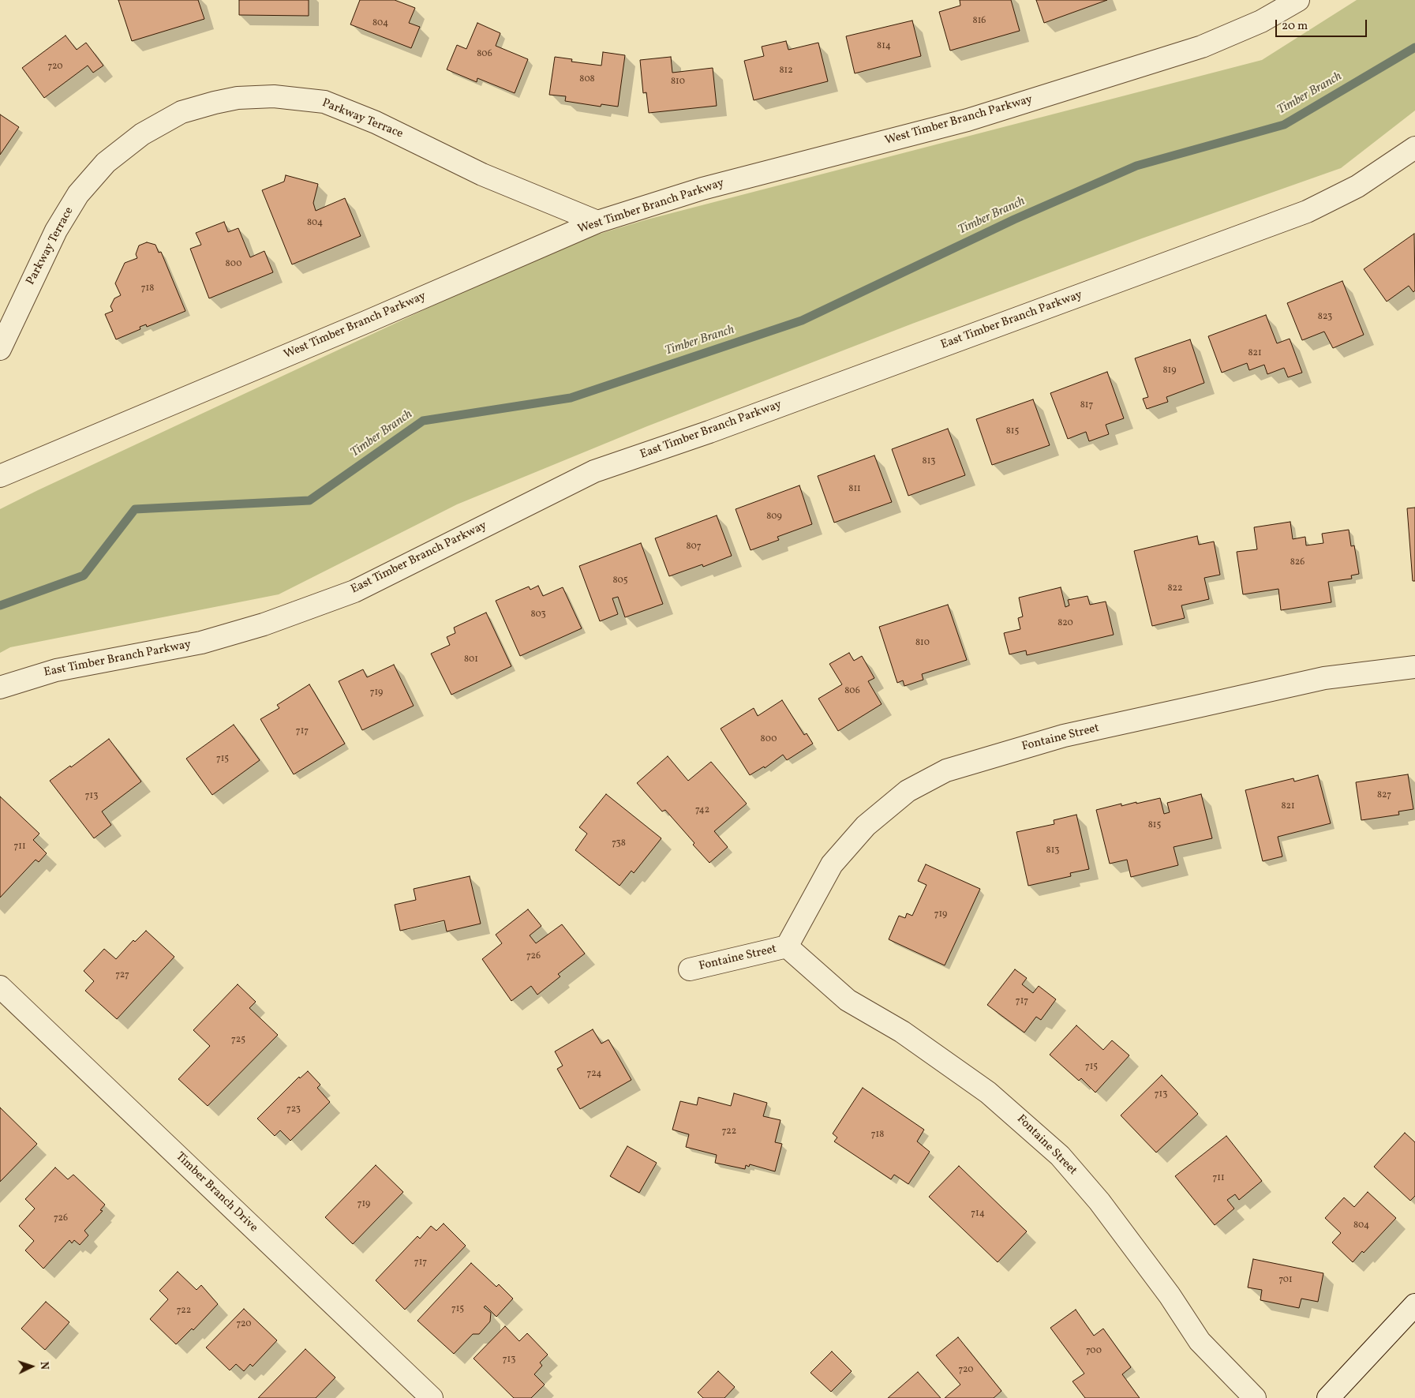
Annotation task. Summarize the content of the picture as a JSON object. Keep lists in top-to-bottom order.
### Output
{
  "streets": {
    "street": [
      "Parkway Terrace",
      "West Timber Branch Parkway",
      "East Timber Branch Parkway",
      "Fontaine Street",
      "Timber Branch Drive"
    ]
  },
  "crossings": [
    ["Parkway Terrace", "West Timber Branch Parkway"]
  ],
  "water": ["Timber Branch"],
  "house_numbers": [
    "816",
    "804",
    "814",
    "806",
    "720",
    "812",
    "808",
    "810",
    "804",
    "800",
    "718",
    "823",
    "821",
    "819",
    "817",
    "815",
    "813",
    "811",
    "809",
    "807",
    "826",
    "805",
    "822",
    "803",
    "820",
    "810",
    "801",
    "806",
    "719",
    "717",
    "800",
    "715",
    "827",
    "713",
    "821",
    "742",
    "815",
    "738",
    "711",
    "813",
    "719",
    "726",
    "727",
    "717",
    "725",
    "715",
    "724",
    "713",
    "723",
    "722",
    "718",
    "711",
    "719",
    "714",
    "726",
    "804",
    "717",
    "701",
    "715",
    "722",
    "720",
    "700",
    "713",
    "720"
  ],
  "scale_bar": "20 m",
  "north": "right"
}
